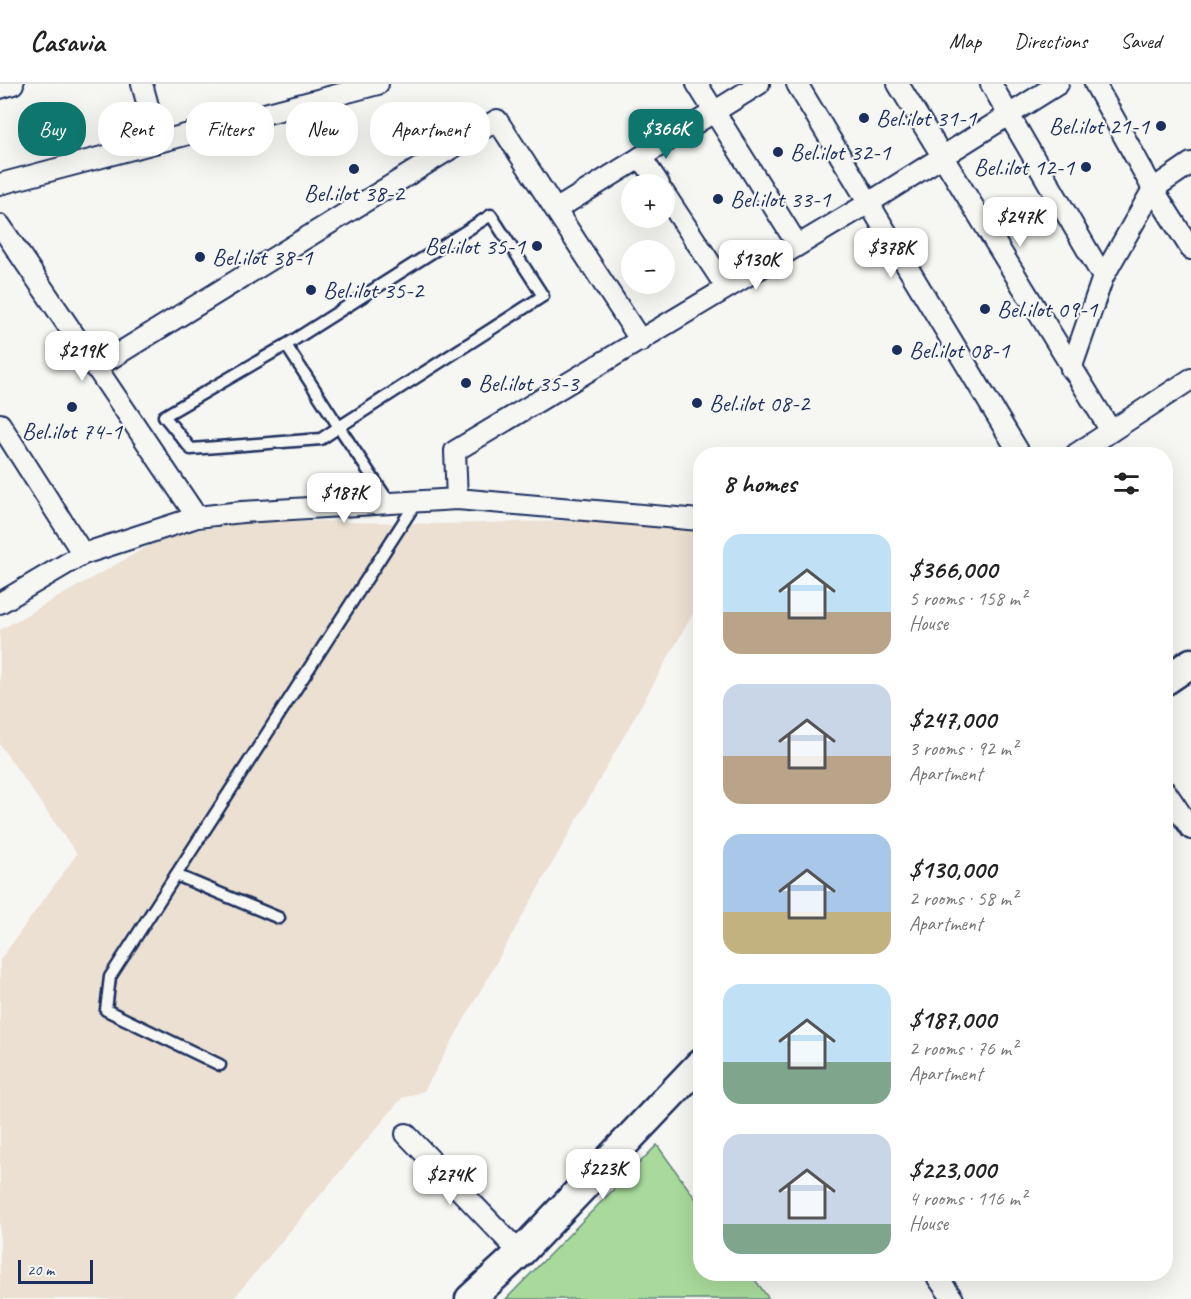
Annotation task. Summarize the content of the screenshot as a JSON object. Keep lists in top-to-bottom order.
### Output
{
  "places": [
    "Bel.ilot 31-1",
    "Bel.ilot 21-1",
    "Bel.ilot 32-1",
    "Bel.ilot 12-1",
    "Bel.ilot 38-2",
    "Bel.ilot 33-1",
    "Bel.ilot 35-1",
    "Bel.ilot 38-1",
    "Bel.ilot 35-2",
    "Bel.ilot 09-1",
    "Bel.ilot 08-1",
    "Bel.ilot 35-3",
    "Bel.ilot 08-2",
    "Bel.ilot 74-1"
  ],
  "scale_bar": "20 m",
  "page": {
    "header": "Casavia",
    "nav": ["Map", "Directions", "Saved"],
    "chip": [
      "Buy",
      "Rent",
      "Filters",
      "New",
      "Apartment"
    ],
    "price": [
      "$366K",
      "$247K",
      "$378K",
      "$130K",
      "$219K",
      "$187K",
      "$223K",
      "$274K"
    ],
    "map_buttons": ["+", "−"],
    "heading": "8 homes",
    "list": [
      {
        "name": "$366,000",
        "note": "5 rooms · 158 m² · House"
      },
      {
        "name": "$247,000",
        "note": "3 rooms · 92 m² · Apartment"
      },
      {
        "name": "$130,000",
        "note": "2 rooms · 58 m² · Apartment"
      },
      {
        "name": "$187,000",
        "note": "2 rooms · 76 m² · Apartment"
      },
      {
        "name": "$223,000",
        "note": "4 rooms · 116 m² · House"
      }
    ],
    "scale": "20 m"
  }
}
